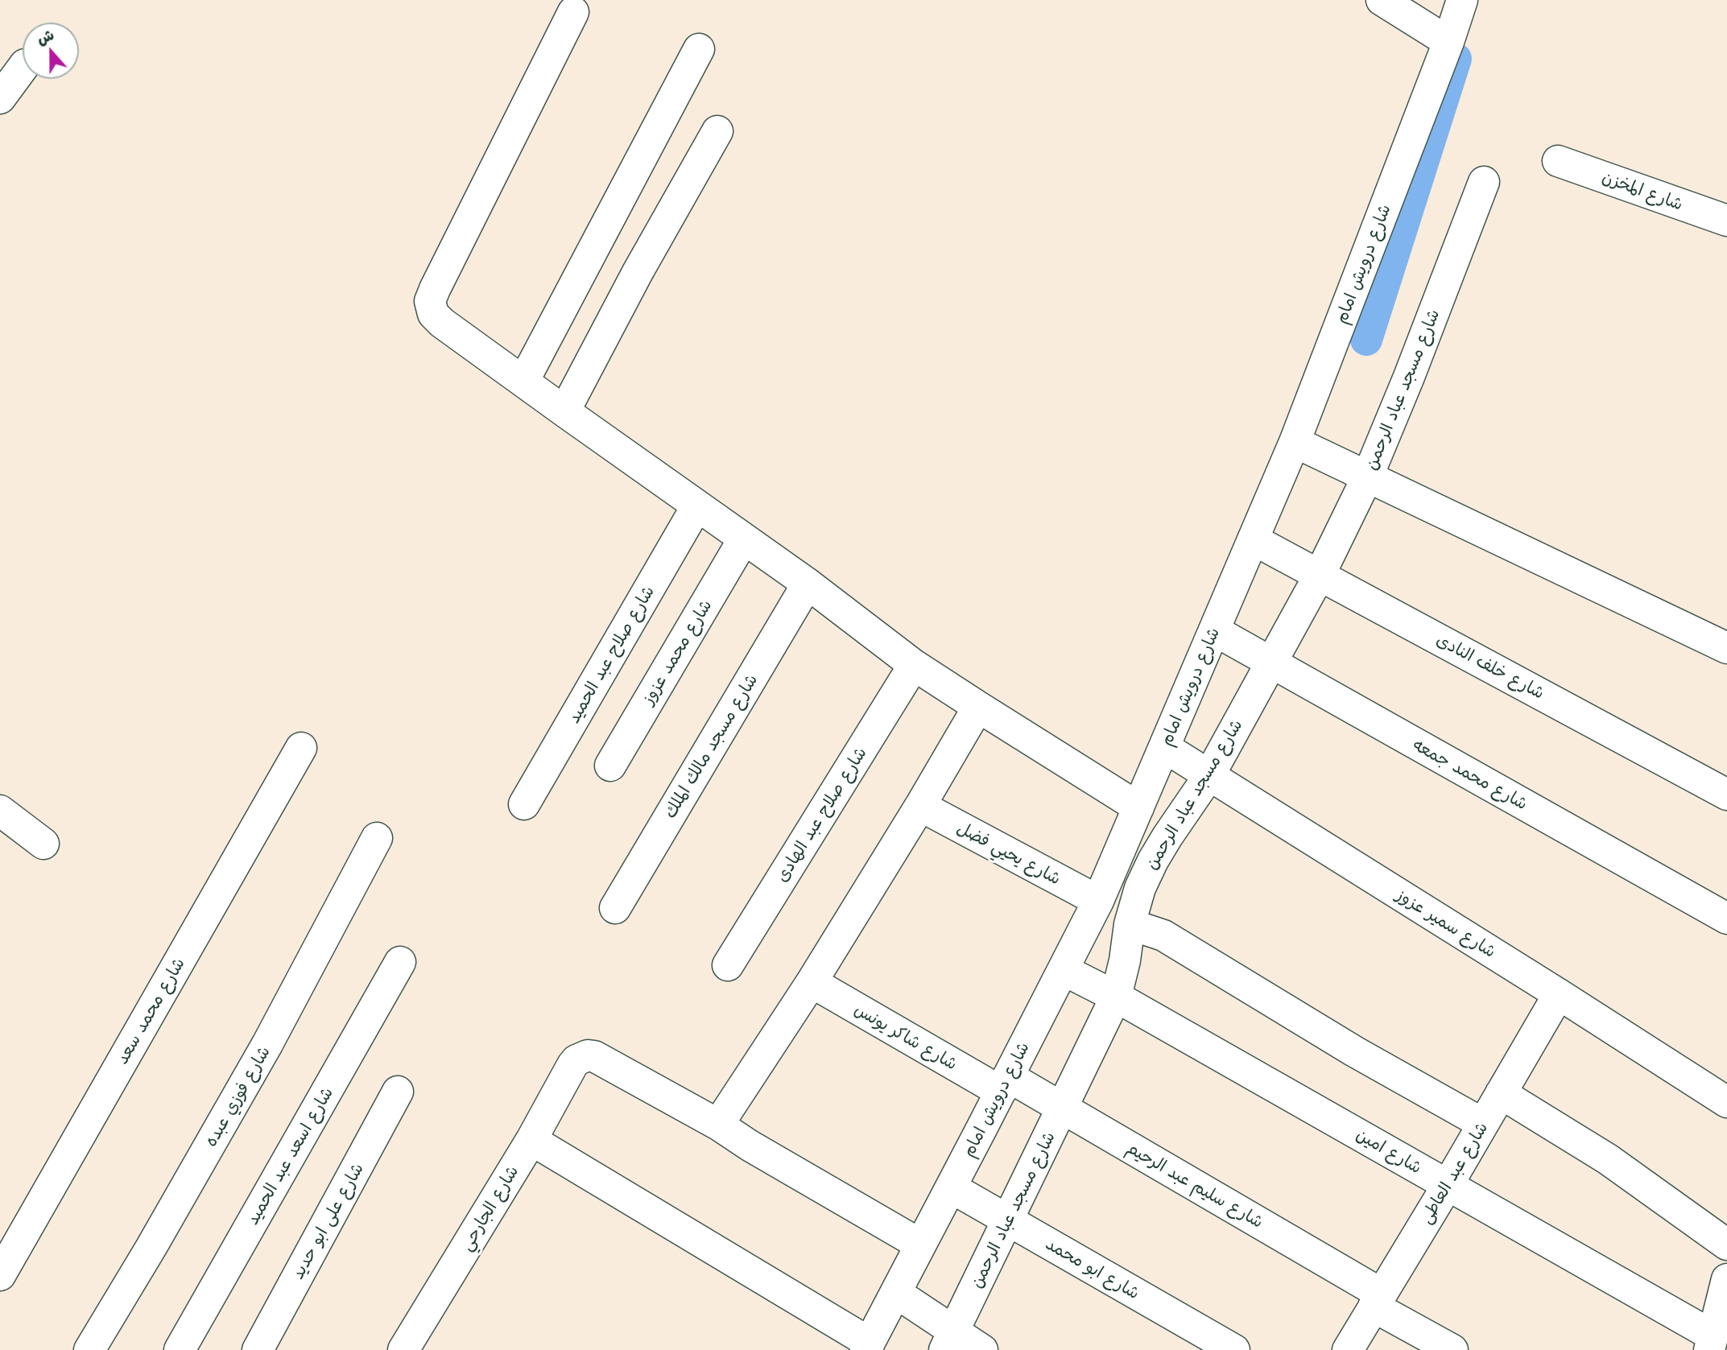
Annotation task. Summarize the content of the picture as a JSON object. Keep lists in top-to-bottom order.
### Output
{
  "streets": {
    "street": [
      "شارع المخزن",
      "شارع درويش امام",
      "شارع مسجد عباد الرحمن",
      "شارع محمد عزوز",
      "شارع صلاح عبد الحميد",
      "شارع خلف النادى",
      "شارع مسجد مالك الملك",
      "شارع محمد جمعه",
      "شارع صلاح عبد الهادى",
      "شارع يحيي فضل",
      "شارع سمير عزوز",
      "شارع محمد سعد",
      "شارع شاكر يونس",
      "شارع فوزي عبده",
      "شارع امين",
      "شارع اسعد عبد الحميد",
      "شارع عبد العاطى",
      "شارع سليم عبد الرحيم",
      "شارع الجارحي",
      "شارع على ابو حديد",
      "شارع ابو محمد"
    ]
  },
  "crossings": [
    ["شارع درويش امام", "شارع خلف النادى"],
    ["شارع درويش امام", "شارع محمد جمعه"],
    ["شارع درويش امام", "شارع يحيي فضل"],
    ["شارع درويش امام", "شارع سمير عزوز"],
    ["شارع درويش امام", "شارع شاكر يونس"],
    ["شارع درويش امام", "شارع امين"],
    ["شارع درويش امام", "شارع سليم عبد الرحيم"],
    ["شارع درويش امام", "شارع ابو محمد"],
    ["شارع مسجد عباد الرحمن", "شارع خلف النادى"],
    ["شارع مسجد عباد الرحمن", "شارع محمد جمعه"],
    ["شارع مسجد عباد الرحمن", "شارع سمير عزوز"],
    ["شارع مسجد عباد الرحمن", "شارع امين"],
    ["شارع مسجد عباد الرحمن", "شارع سليم عبد الرحيم"],
    ["شارع مسجد عباد الرحمن", "شارع ابو محمد"],
    ["شارع سمير عزوز", "شارع عبد العاطى"],
    ["شارع شاكر يونس", "شارع سليم عبد الرحيم"],
    ["شارع امين", "شارع عبد العاطى"],
    ["شارع عبد العاطى", "شارع سليم عبد الرحيم"]
  ],
  "north": "top"
}
